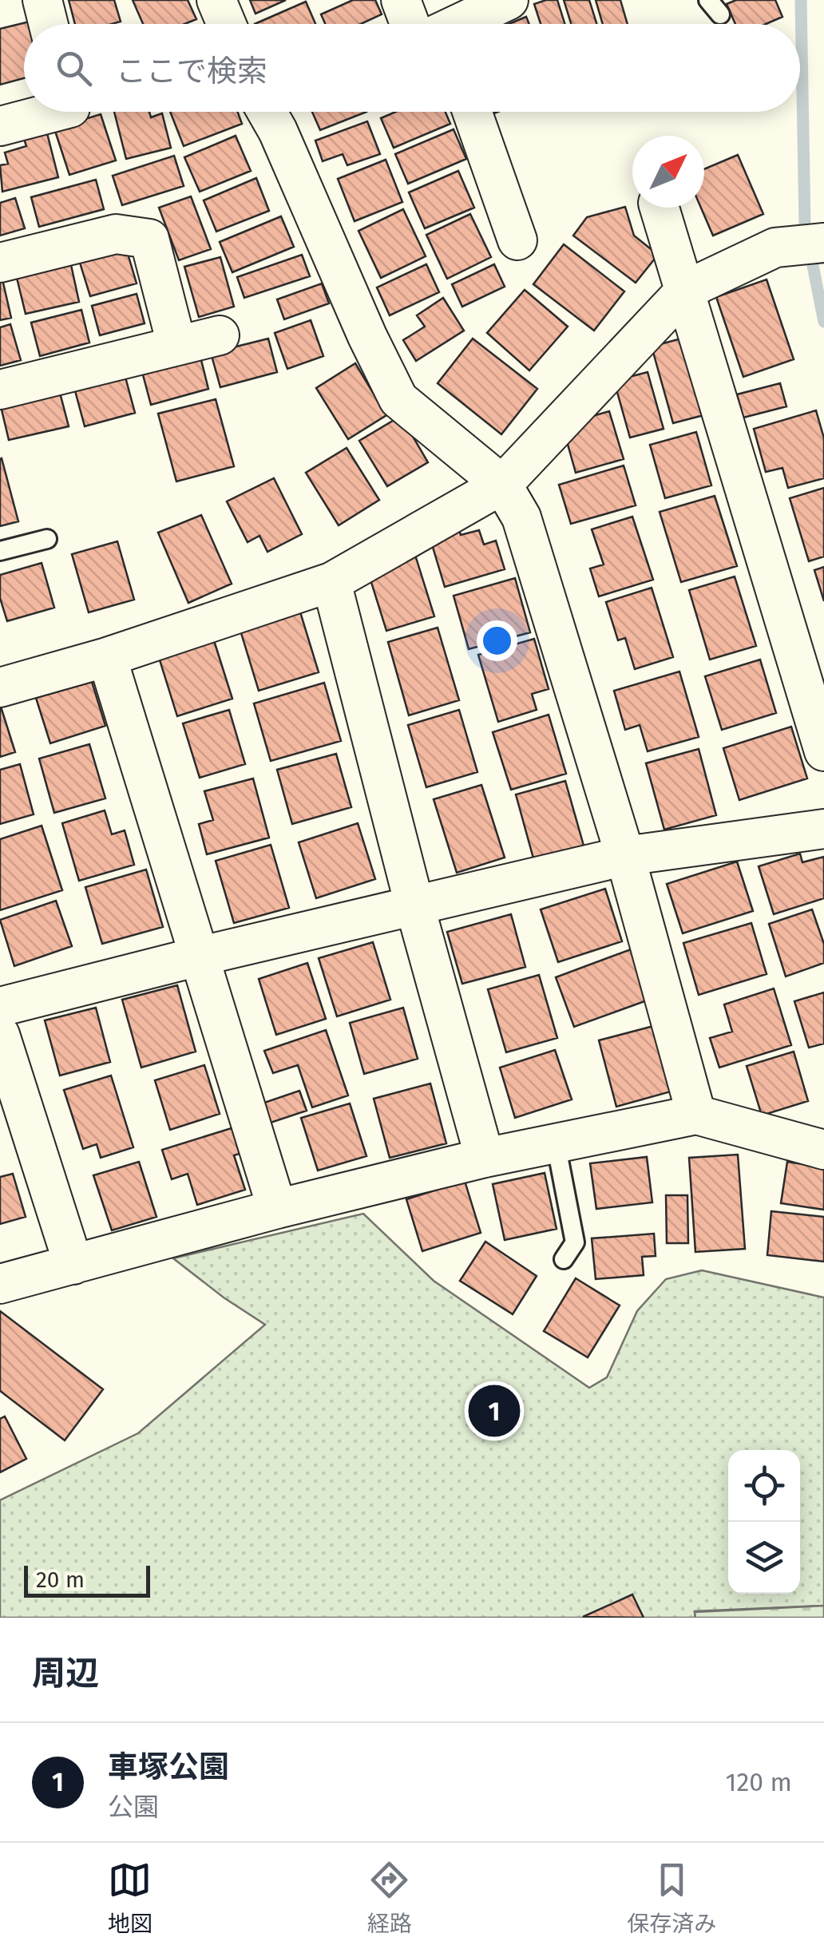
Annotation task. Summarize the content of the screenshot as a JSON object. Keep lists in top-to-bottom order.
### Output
{
  "scale_bar": "20 m",
  "north": "top right",
  "page": {
    "search": "ここで検索",
    "pins": "1",
    "scale": "20 m",
    "heading": "周辺",
    "list": [
      {
        "mark": "1",
        "name": "車塚公園",
        "note": "公園",
        "value": "120 m"
      }
    ],
    "nav": ["地図", "経路", "保存済み"]
  }
}
